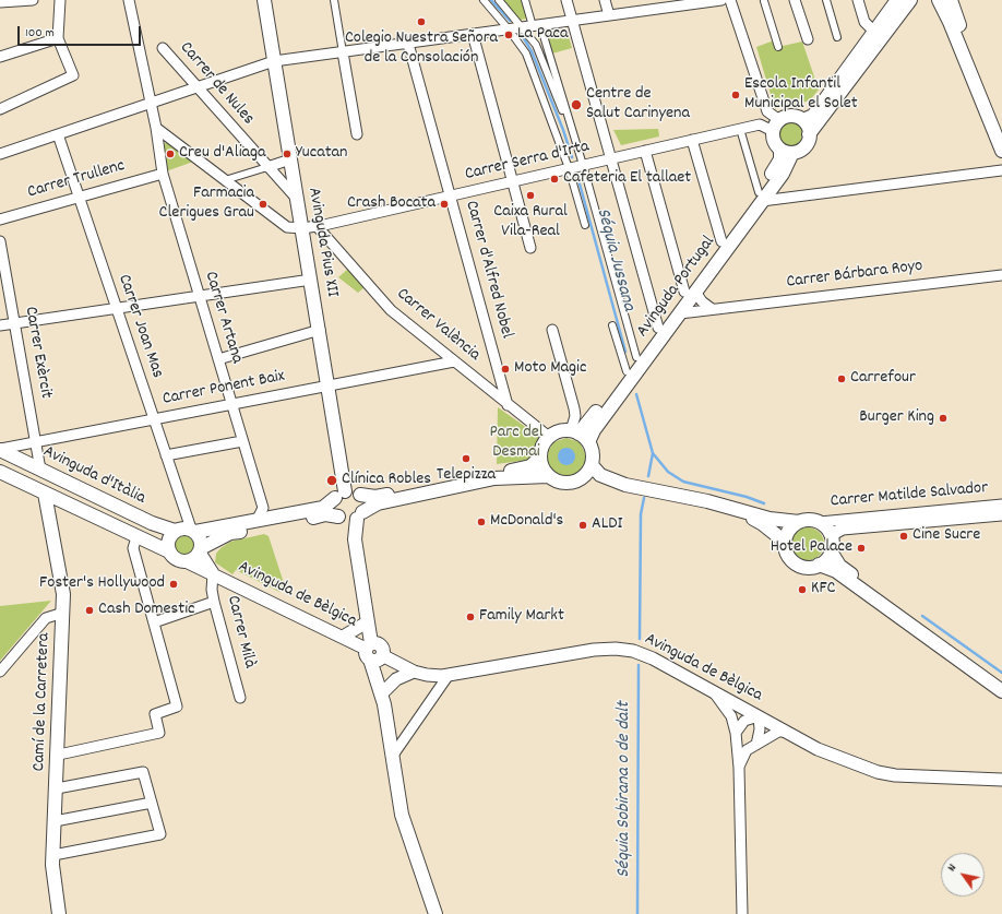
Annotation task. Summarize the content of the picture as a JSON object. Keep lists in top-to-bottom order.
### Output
{
  "streets": {
    "main road": [
      "Avinguda Pius XII",
      "Avinguda Portugal",
      "Avinguda d'Itàlia",
      "Camí de la Carretera"
    ],
    "street": [
      "Carrer de Nules",
      "Carrer Serra d'Irta",
      "Carrer Trullenc",
      "Carrer d'Alfred Nobel",
      "Carrer Bárbara Royo",
      "Carrer Artana",
      "Carrer València",
      "Carrer Joan Mas",
      "Carrer Exèrcit",
      "Carrer Ponent Baix",
      "Carrer Matilde Salvador",
      "Avinguda de Bèlgica",
      "Carrer Milà"
    ]
  },
  "crossings": [
    ["Carrer de Nules", "Avinguda Pius XII"],
    ["Carrer Serra d'Irta", "Avinguda Pius XII"],
    ["Carrer Serra d'Irta", "Carrer d'Alfred Nobel"],
    ["Carrer Serra d'Irta", "Carrer València"],
    ["Carrer Trullenc", "Carrer Artana"],
    ["Carrer Trullenc", "Carrer Joan Mas"],
    ["Avinguda Pius XII", "Carrer Ponent Baix"],
    ["Carrer d'Alfred Nobel", "Carrer València"],
    ["Carrer Bárbara Royo", "Avinguda Portugal"],
    ["Avinguda Portugal", "Carrer València"],
    ["Carrer Artana", "Carrer Ponent Baix"],
    ["Carrer València", "Carrer Ponent Baix"],
    ["Carrer Joan Mas", "Carrer Ponent Baix"],
    ["Carrer Joan Mas", "Avinguda d'Itàlia"],
    ["Carrer Joan Mas", "Avinguda de Bèlgica"],
    ["Carrer Exèrcit", "Carrer Ponent Baix"],
    ["Carrer Exèrcit", "Avinguda d'Itàlia"],
    ["Carrer Ponent Baix", "Avinguda d'Itàlia"],
    ["Avinguda d'Itàlia", "Avinguda de Bèlgica"],
    ["Avinguda d'Itàlia", "Camí de la Carretera"],
    ["Avinguda de Bèlgica", "Carrer Milà"]
  ],
  "water": ["Séquia Jussana", "Séquia Sobirana o de dalt"],
  "parks": ["Parc del Desmai"],
  "places": [
    "Colegio Nuestra Señora de la Consolación",
    "La Paca",
    "Escola Infantil Municipal el Solet",
    "Centre de Salut Carinyena",
    "Creu d'Aliaga",
    "Yucatan",
    "Cafeteria El tallaet",
    "Caixa Rural Vila-Real",
    "Farmacia Clerigues Grau",
    "Crash Bocata",
    "Moto Magic",
    "Carrefour",
    "Burger King",
    "Telepizza",
    "Clínica Robles",
    "McDonald's",
    "ALDI",
    "Cine Sucre",
    "Hotel Palace",
    "Foster's Hollywood",
    "KFC",
    "Cash Domestic",
    "Family Markt"
  ],
  "scale_bar": "100 m",
  "north": "top left"
}
